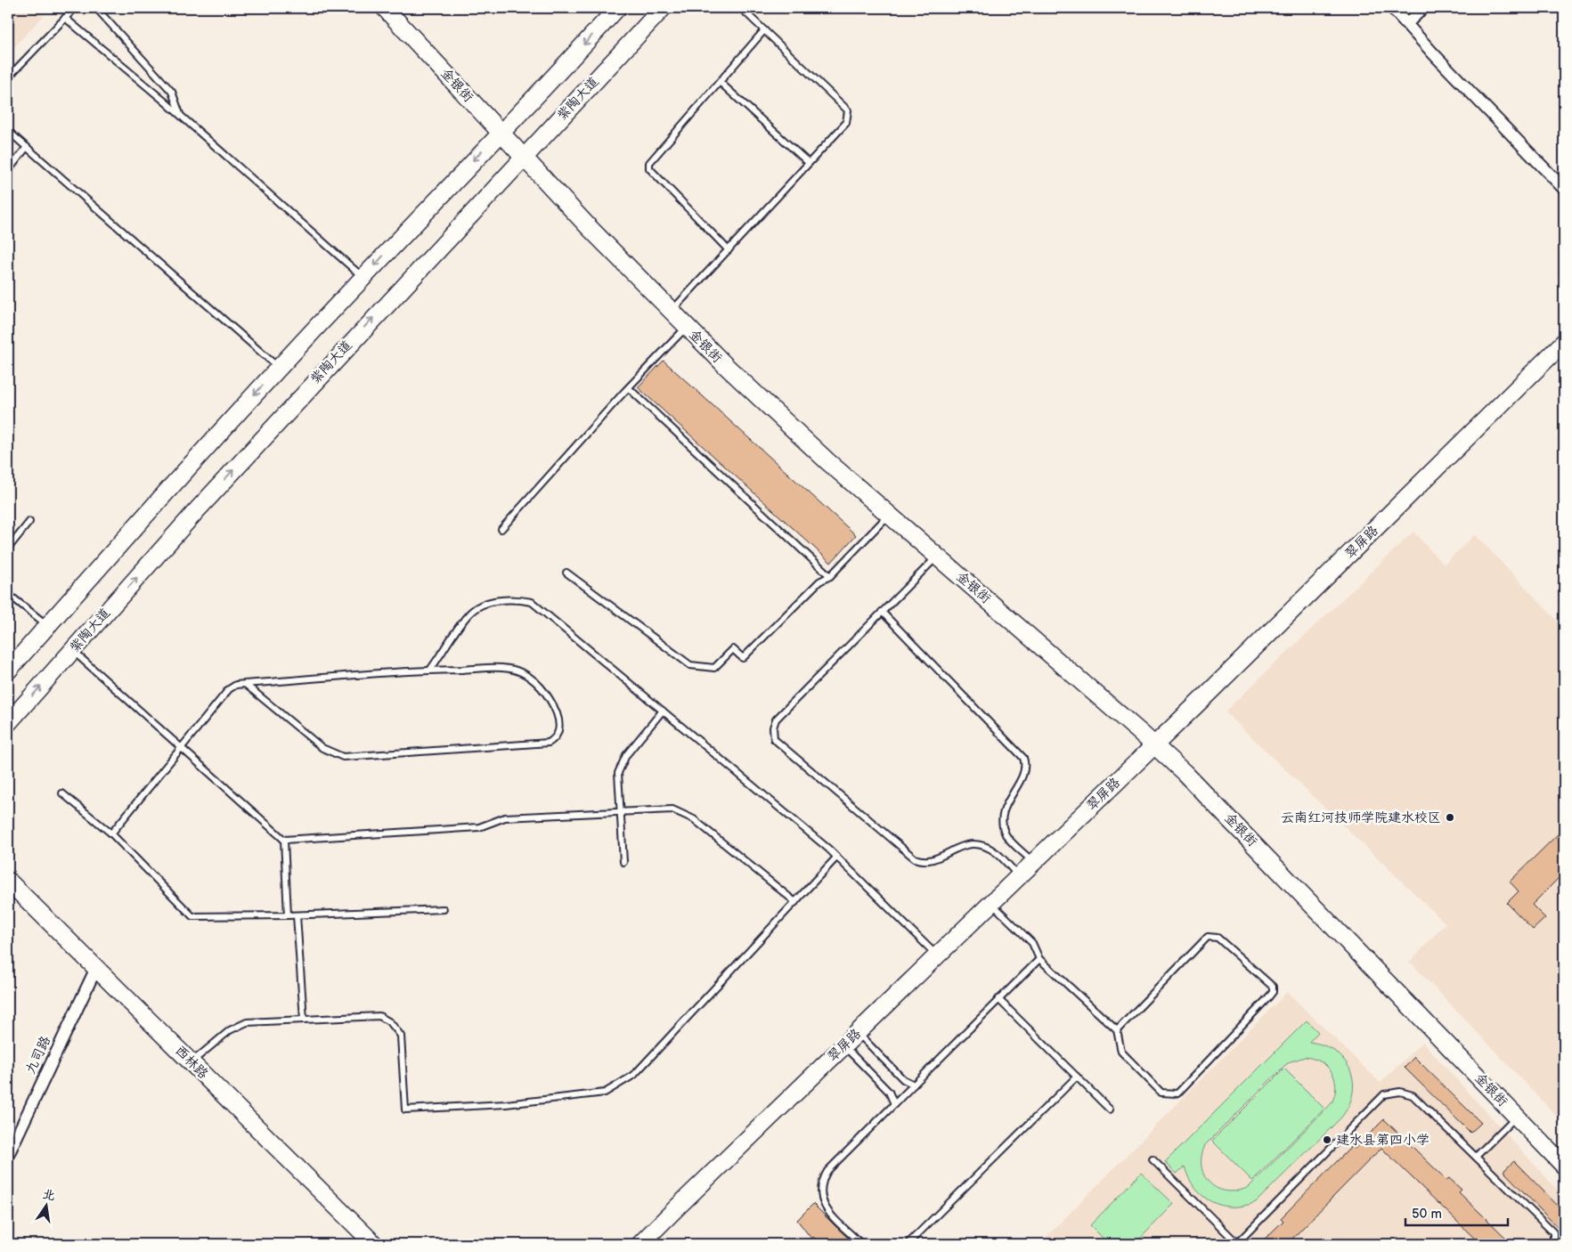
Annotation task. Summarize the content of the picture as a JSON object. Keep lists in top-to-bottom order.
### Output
{
  "streets": {
    "street": [
      "金银街",
      "紫陶大道",
      "翠屏路",
      "九司路",
      "西林路"
    ]
  },
  "crossings": [
    ["金银街", "紫陶大道"],
    ["金银街", "翠屏路"],
    ["九司路", "西林路"]
  ],
  "places": ["云南红河技师学院建水校区", "建水县第四小学"],
  "scale_bar": "50 m",
  "north": "top"
}
